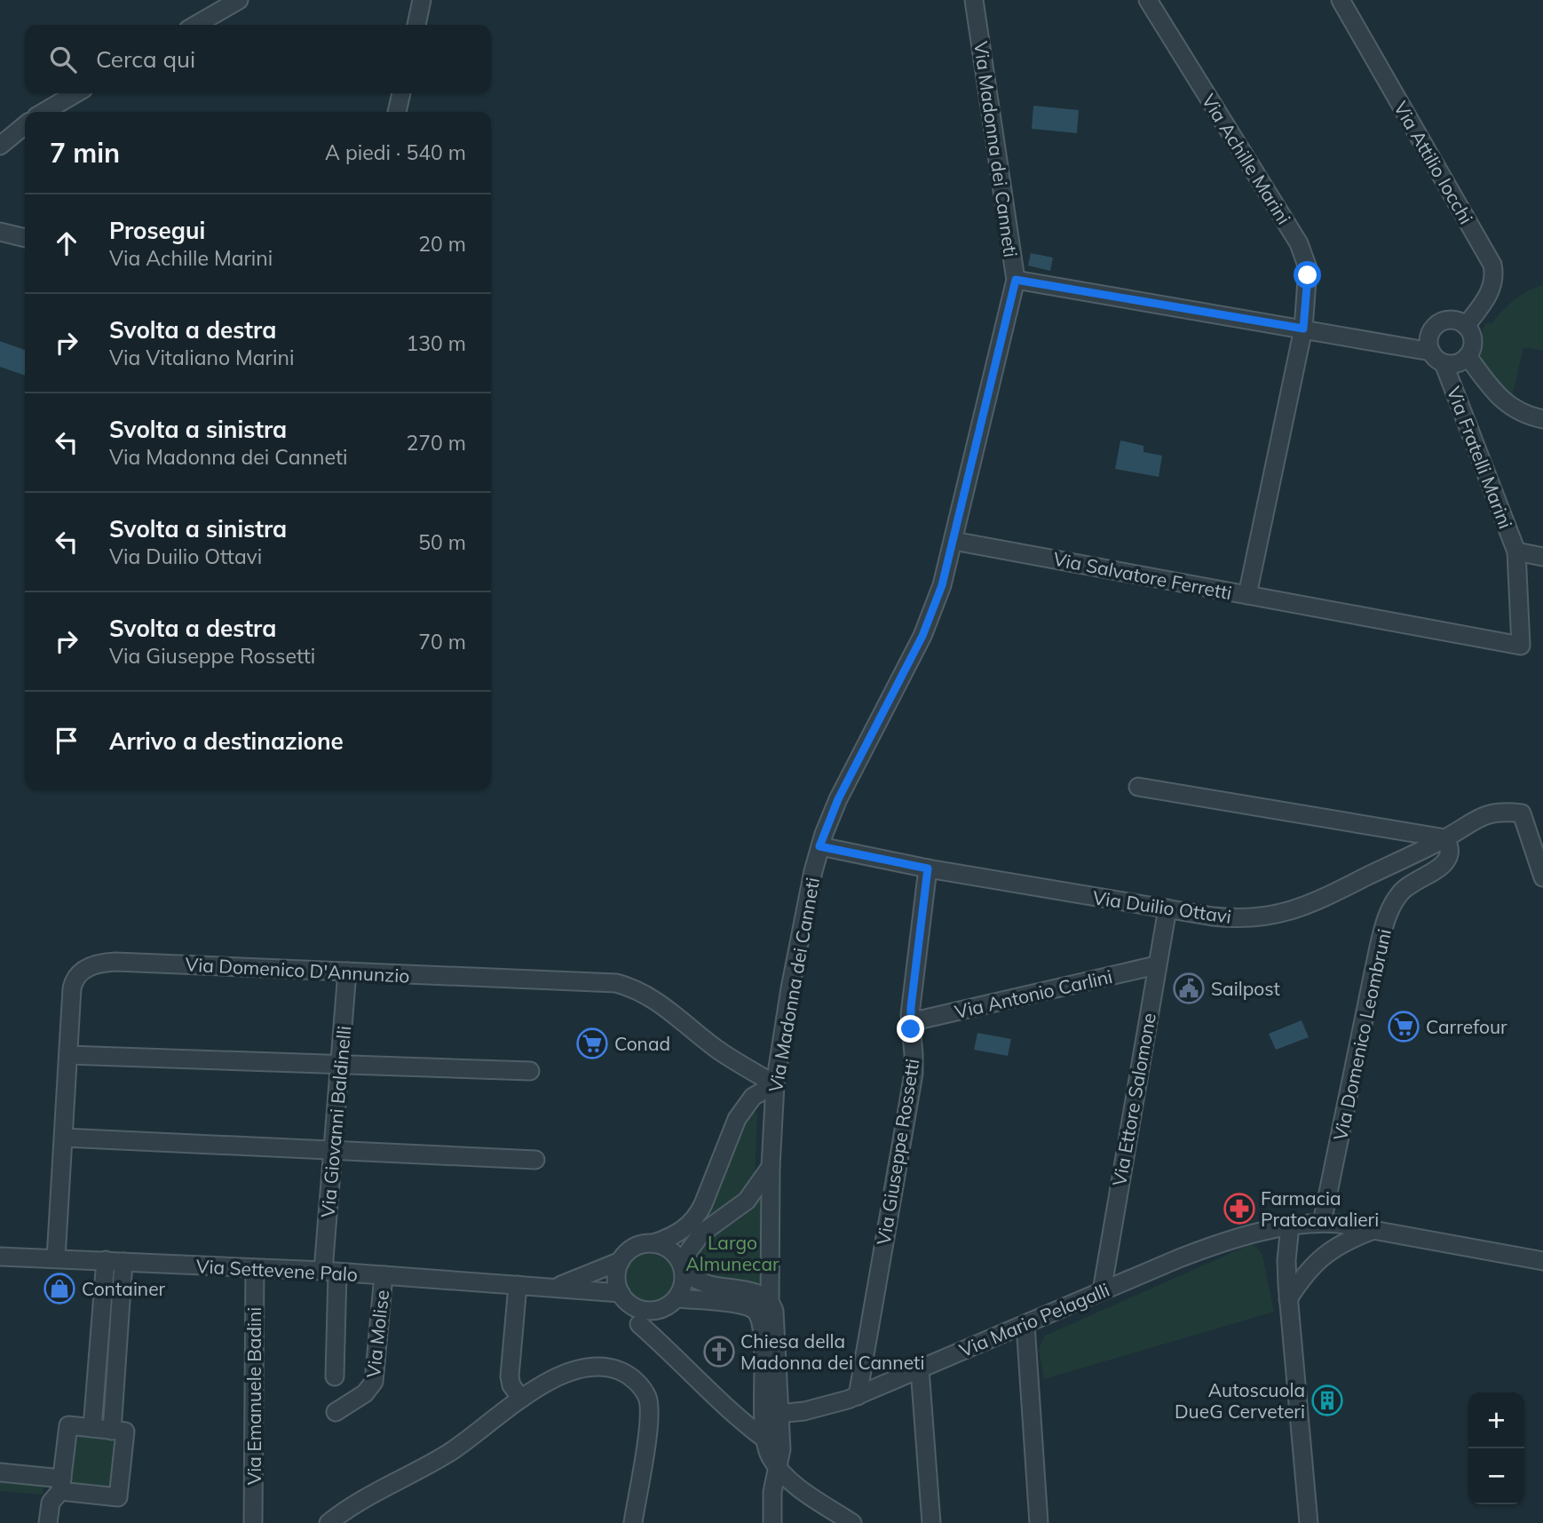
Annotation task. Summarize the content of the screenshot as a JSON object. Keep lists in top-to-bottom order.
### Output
{
  "streets": {
    "street": [
      "Via Madonna dei Canneti",
      "Via Achille Marini",
      "Via Attilio Iocchi",
      "Via Fratelli Marini",
      "Via Salvatore Ferretti",
      "Via Duilio Ottavi",
      "Via Domenico D'Annunzio",
      "Via Antonio Carlini",
      "Via Domenico Leombruni",
      "Via Ettore Salomone",
      "Via Giovanni Baldinelli",
      "Via Giuseppe Rossetti",
      "Via Settevene Palo",
      "Via Mario Pelagalli",
      "Via Molise",
      "Via Emanuele Badini"
    ]
  },
  "crossings": [
    ["Via Madonna dei Canneti", "Via Salvatore Ferretti"],
    ["Via Madonna dei Canneti", "Via Duilio Ottavi"],
    ["Via Madonna dei Canneti", "Via Domenico D'Annunzio"],
    ["Via Achille Marini", "Via Salvatore Ferretti"],
    ["Via Attilio Iocchi", "Via Fratelli Marini"],
    ["Via Fratelli Marini", "Via Salvatore Ferretti"],
    ["Via Duilio Ottavi", "Via Domenico Leombruni"],
    ["Via Duilio Ottavi", "Via Ettore Salomone"],
    ["Via Duilio Ottavi", "Via Giuseppe Rossetti"],
    ["Via Domenico D'Annunzio", "Via Giovanni Baldinelli"],
    ["Via Domenico D'Annunzio", "Via Settevene Palo"],
    ["Via Antonio Carlini", "Via Ettore Salomone"],
    ["Via Antonio Carlini", "Via Giuseppe Rossetti"],
    ["Via Domenico Leombruni", "Via Mario Pelagalli"],
    ["Via Ettore Salomone", "Via Mario Pelagalli"],
    ["Via Giovanni Baldinelli", "Via Settevene Palo"],
    ["Via Giuseppe Rossetti", "Via Mario Pelagalli"],
    ["Via Settevene Palo", "Via Molise"],
    ["Via Settevene Palo", "Via Emanuele Badini"]
  ],
  "parks": ["Largo Almunecar"],
  "places": {
    "public building": ["Sailpost"],
    "supermarket": ["Carrefour", "Conad"],
    "pharmacy": ["Farmacia Pratocavalieri"],
    "shop": ["Container"],
    "church": ["Chiesa della Madonna dei Canneti"],
    "building": ["Autoscuola DueG Cerveteri"]
  },
  "page": {
    "search": "Cerca qui",
    "heading": ["7 min", "A piedi · 540 m"],
    "list": [
      ["Prosegui", "Via Achille Marini", "20 m"],
      ["Svolta a destra", "Via Vitaliano Marini", "130 m"],
      ["Svolta a sinistra", "Via Madonna dei Canneti", "270 m"],
      ["Svolta a sinistra", "Via Duilio Ottavi", "50 m"],
      ["Svolta a destra", "Via Giuseppe Rossetti", "70 m"],
      "Arrivo a destinazione"
    ],
    "map_buttons": ["+", "−"]
  }
}
